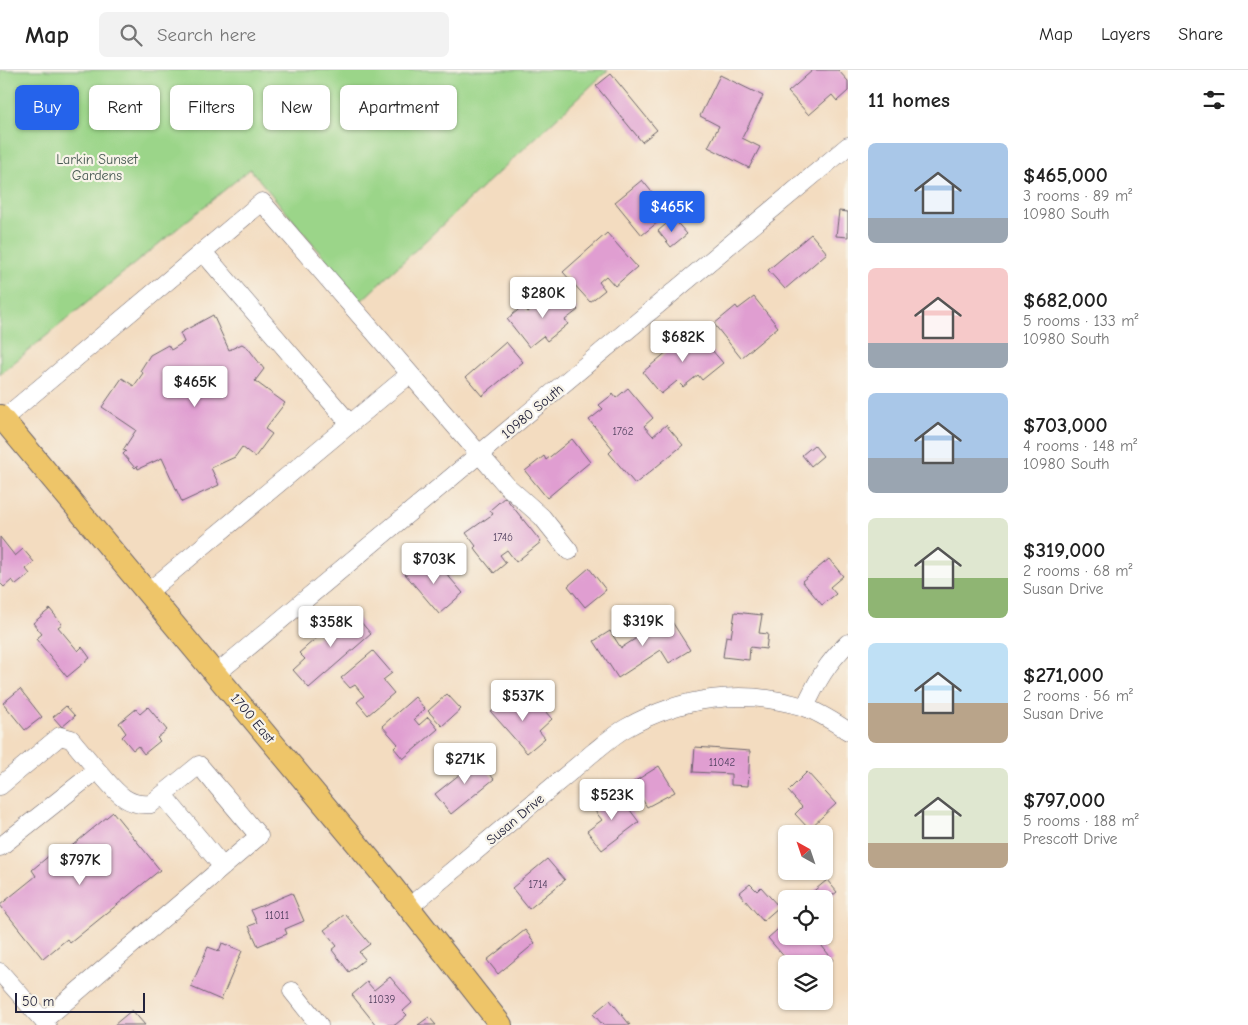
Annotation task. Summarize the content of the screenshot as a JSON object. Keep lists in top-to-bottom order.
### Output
{
  "streets": {
    "main road": ["1700 East"],
    "street": ["10980 South", "Susan Drive"]
  },
  "crossings": [
    ["10980 South", "1700 East"],
    ["1700 East", "Susan Drive"]
  ],
  "parks": ["Larkin Sunset Gardens"],
  "house_numbers": [
    "1762",
    "1746",
    "11042",
    "1714",
    "11011",
    "11039"
  ],
  "scale_bar": "50 m",
  "north": "top left",
  "page": {
    "header": "Map",
    "search": "Search here",
    "nav": ["Map", "Layers", "Share"],
    "heading": "11 homes",
    "chip": [
      "Buy",
      "Rent",
      "Filters",
      "New",
      "Apartment"
    ],
    "list": [
      {
        "name": "$465,000",
        "note": "3 rooms · 89 m² · 10980 South"
      },
      {
        "name": "$682,000",
        "note": "5 rooms · 133 m² · 10980 South"
      },
      {
        "name": "$703,000",
        "note": "4 rooms · 148 m² · 10980 South"
      },
      {
        "name": "$319,000",
        "note": "2 rooms · 68 m² · Susan Drive"
      },
      {
        "name": "$271,000",
        "note": "2 rooms · 56 m² · Susan Drive"
      },
      {
        "name": "$797,000",
        "note": "5 rooms · 188 m² · Prescott Drive"
      }
    ],
    "price": [
      "$465K",
      "$280K",
      "$682K",
      "$465K",
      "$703K",
      "$319K",
      "$358K",
      "$537K",
      "$271K",
      "$523K",
      "$797K"
    ],
    "scale": "50 m"
  }
}
